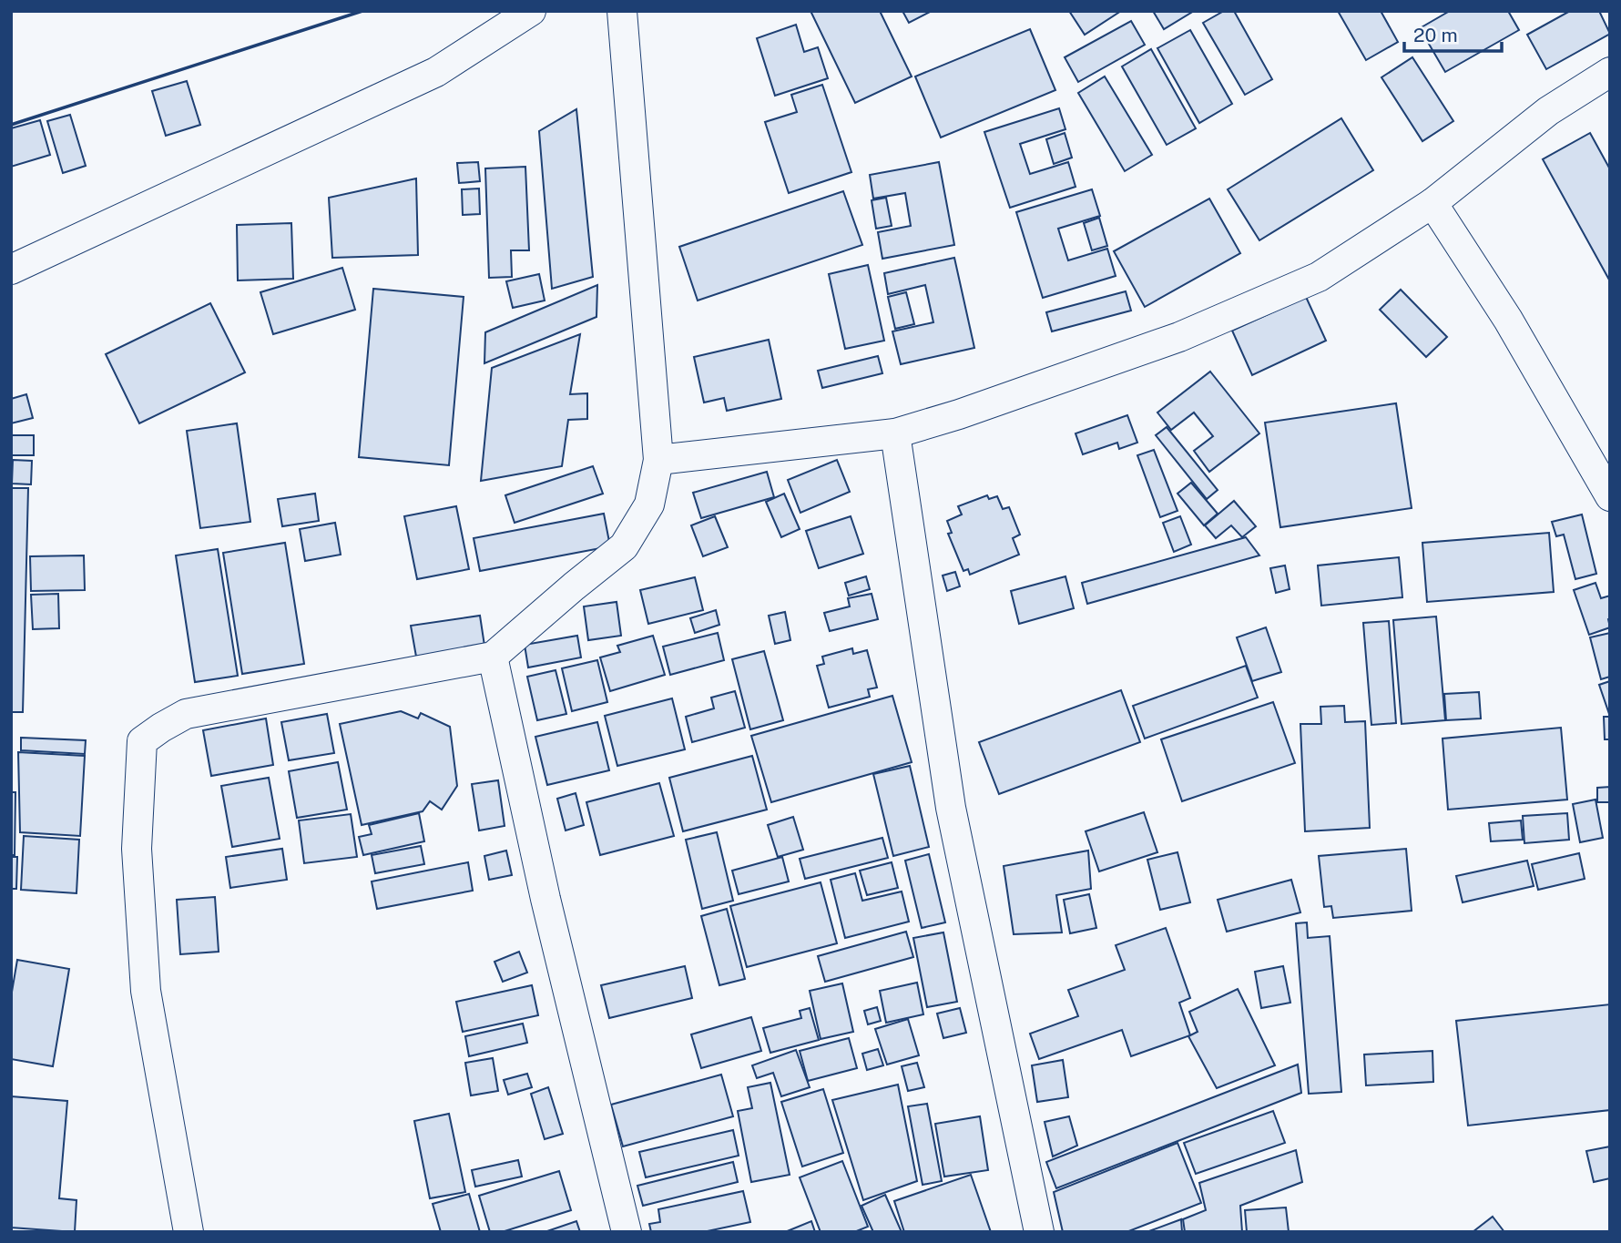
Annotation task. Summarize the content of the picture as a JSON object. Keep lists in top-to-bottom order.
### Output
{
  "scale_bar": "20 m"
}
